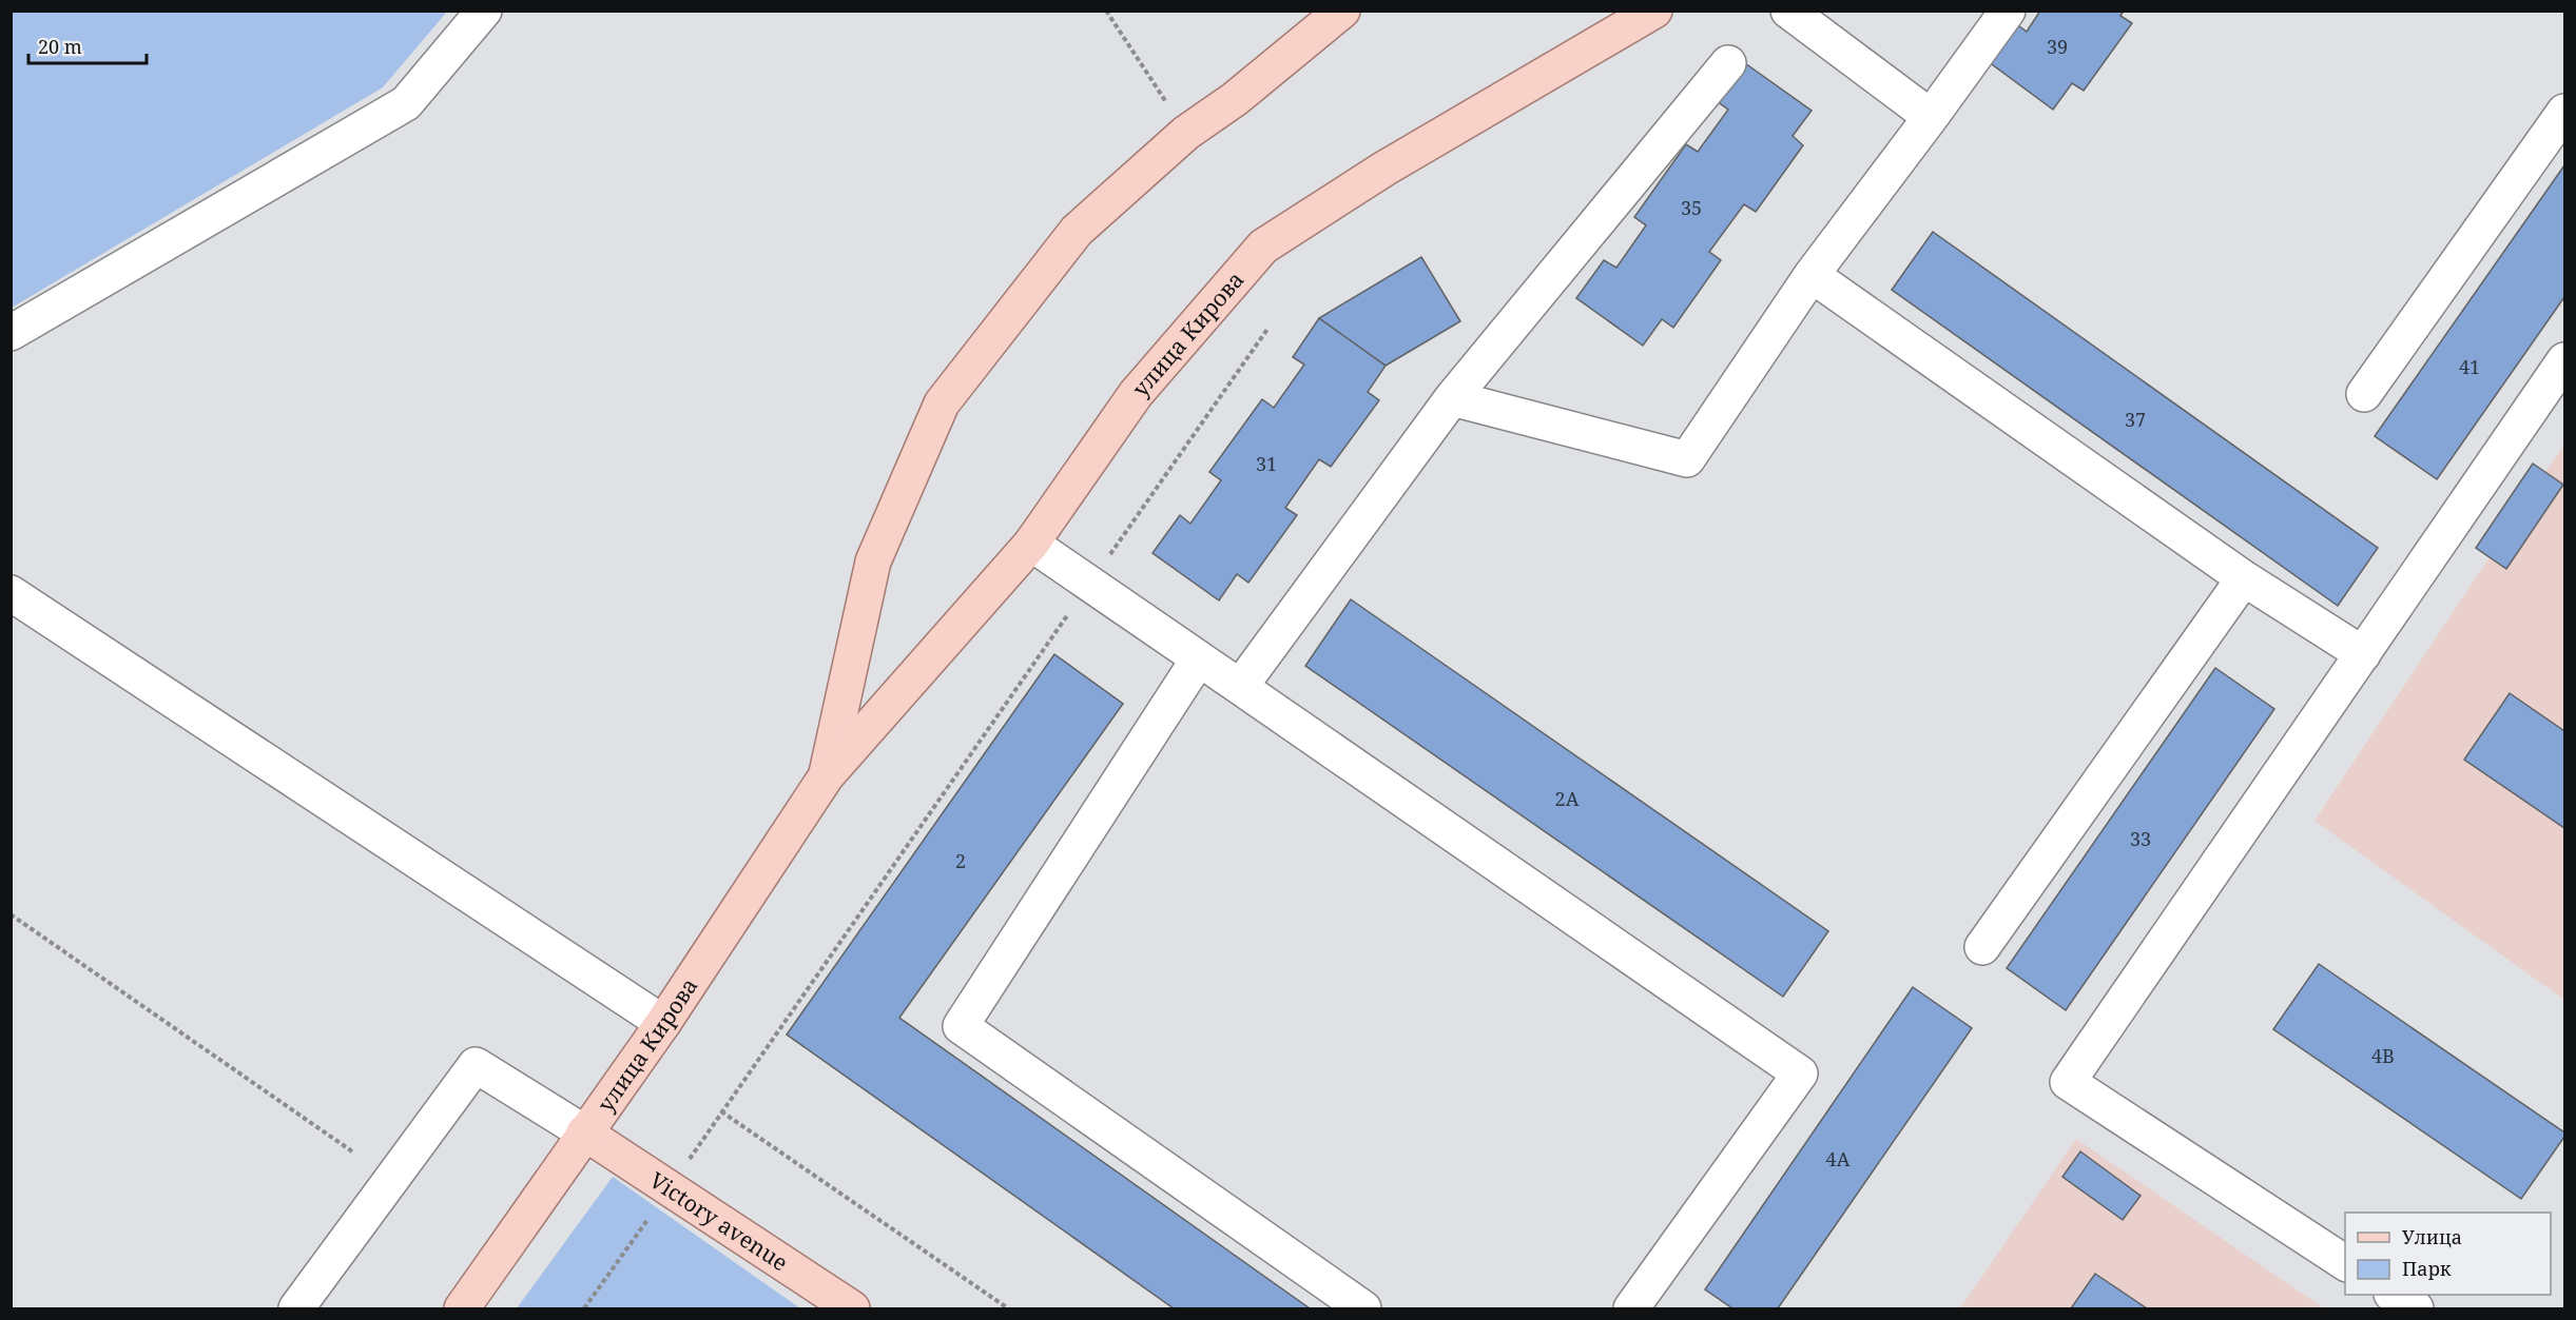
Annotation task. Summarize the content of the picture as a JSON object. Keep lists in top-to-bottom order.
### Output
{
  "streets": {
    "main road": ["улица Кирова", "Victory avenue"]
  },
  "crossings": [
    ["улица Кирова", "Victory avenue"]
  ],
  "house_numbers": [
    "39",
    "35",
    "41",
    "37",
    "31",
    "2А",
    "33",
    "2",
    "4В",
    "4А"
  ],
  "legend": ["Улица", "Парк"],
  "scale_bar": "20 m"
}
